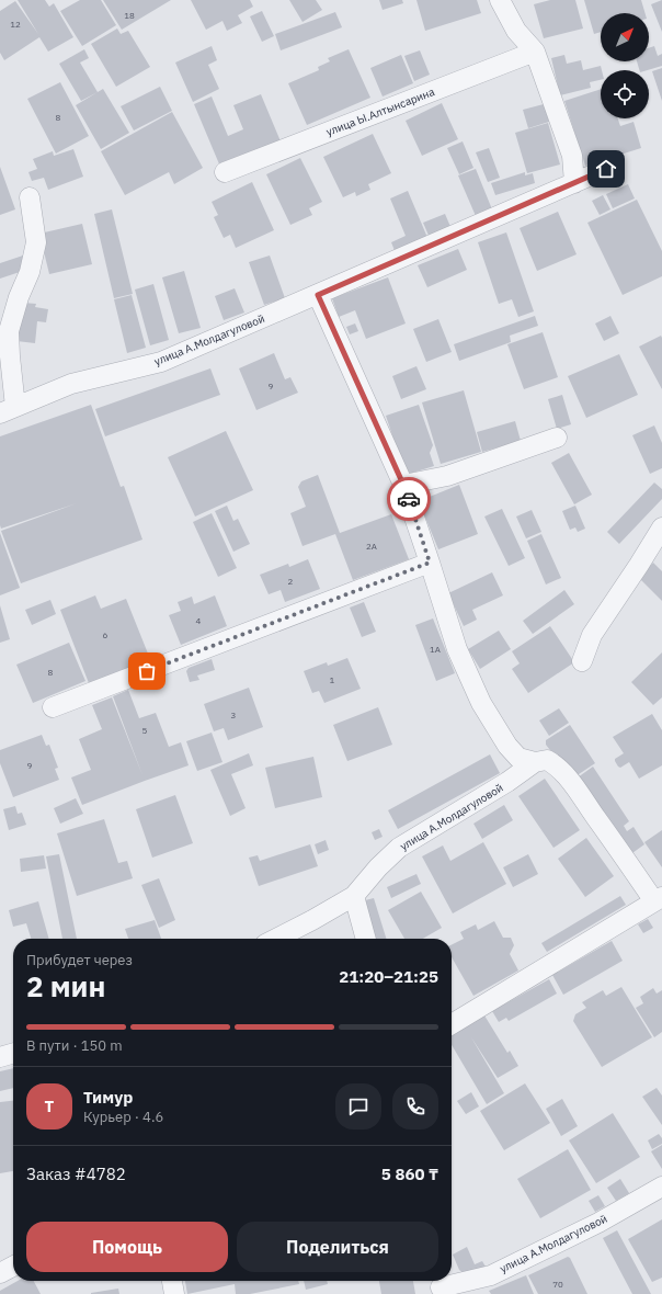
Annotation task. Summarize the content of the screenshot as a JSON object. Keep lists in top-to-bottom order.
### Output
{
  "streets": {
    "street": ["улица Ы.Алтынсарина", "улица А.Молдагуловой"]
  },
  "house_numbers": [
    "18",
    "12",
    "8",
    "9",
    "2А",
    "2",
    "4",
    "6",
    "1А",
    "8",
    "1",
    "3",
    "5",
    "9",
    "70"
  ],
  "north": "top right",
  "page": {
    "heading": ["2 мин", "Прибудет через", "21:20–21:25"],
    "panel": [
      "Тимур",
      "Курьер · 4.6",
      "Заказ #4782",
      "5 860 ₸"
    ],
    "bar": "В пути · 150 m",
    "round": "Т",
    "buttons": ["Помощь", "Поделиться"]
  }
}
